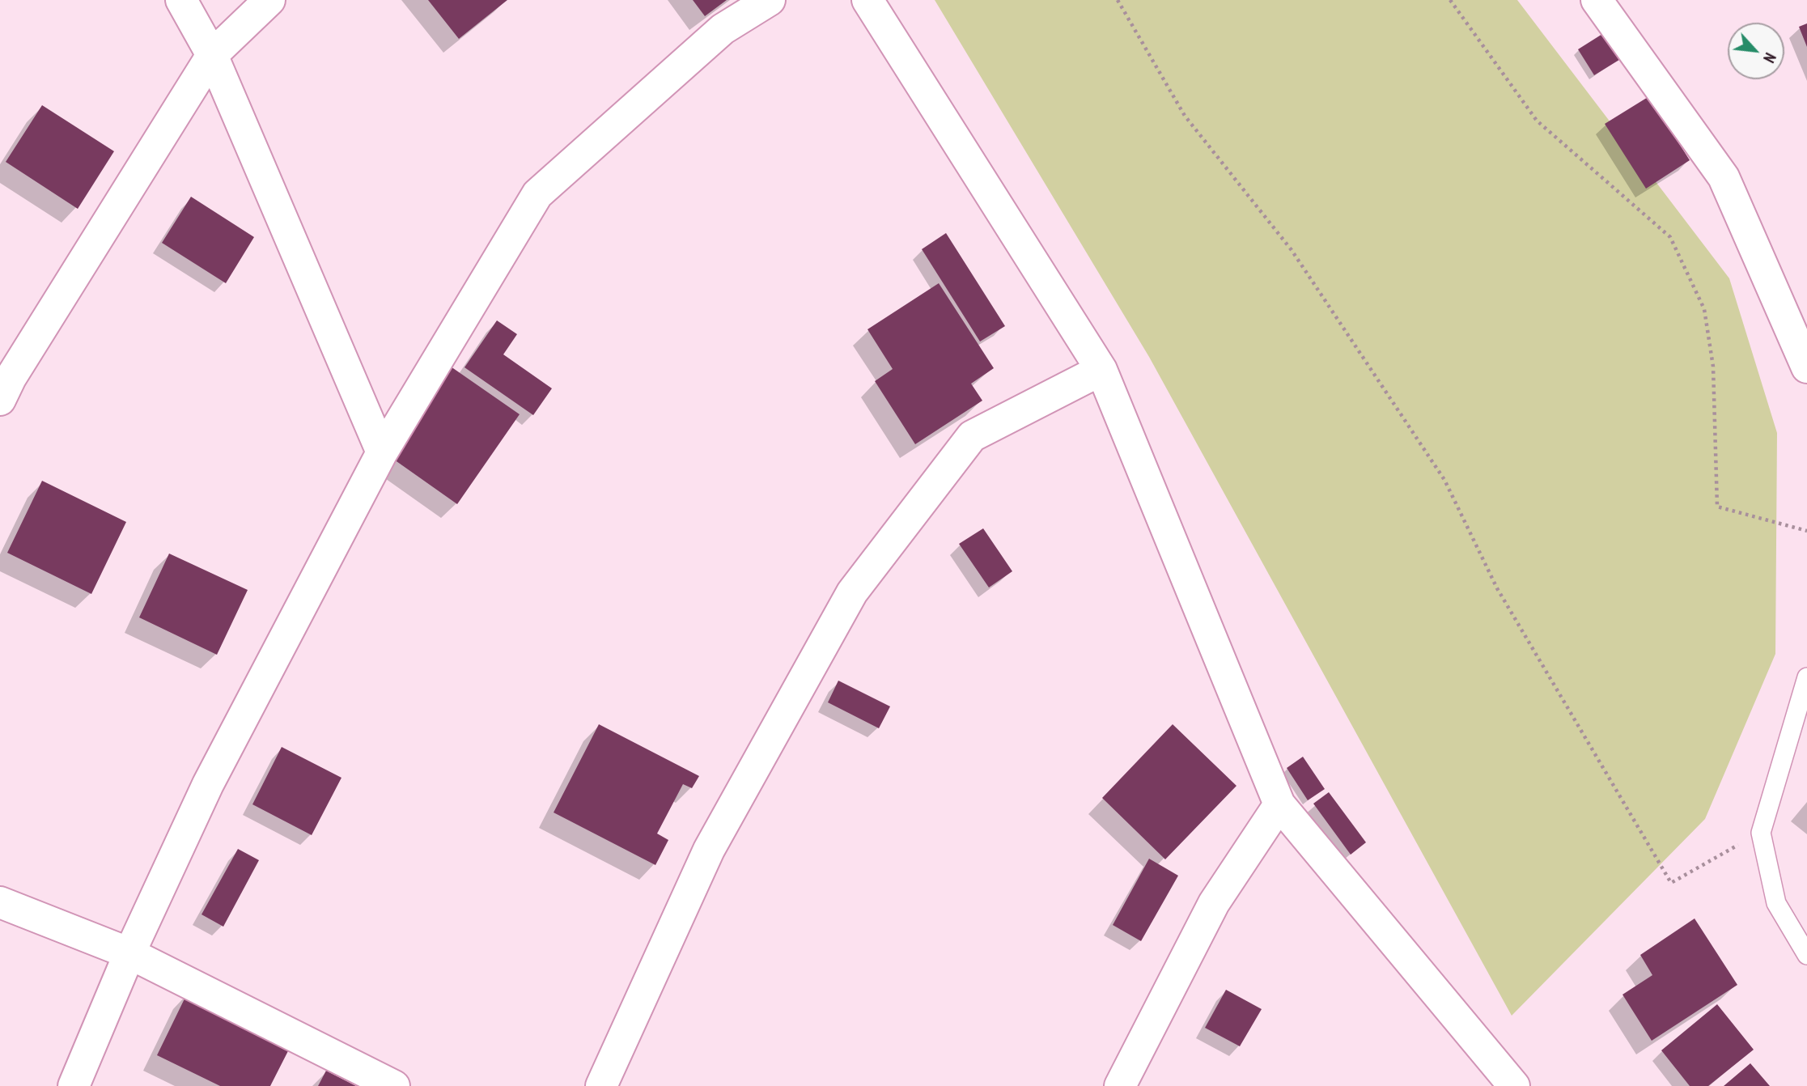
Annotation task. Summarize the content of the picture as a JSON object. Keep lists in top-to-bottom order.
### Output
{
  "north": "bottom right"
}
